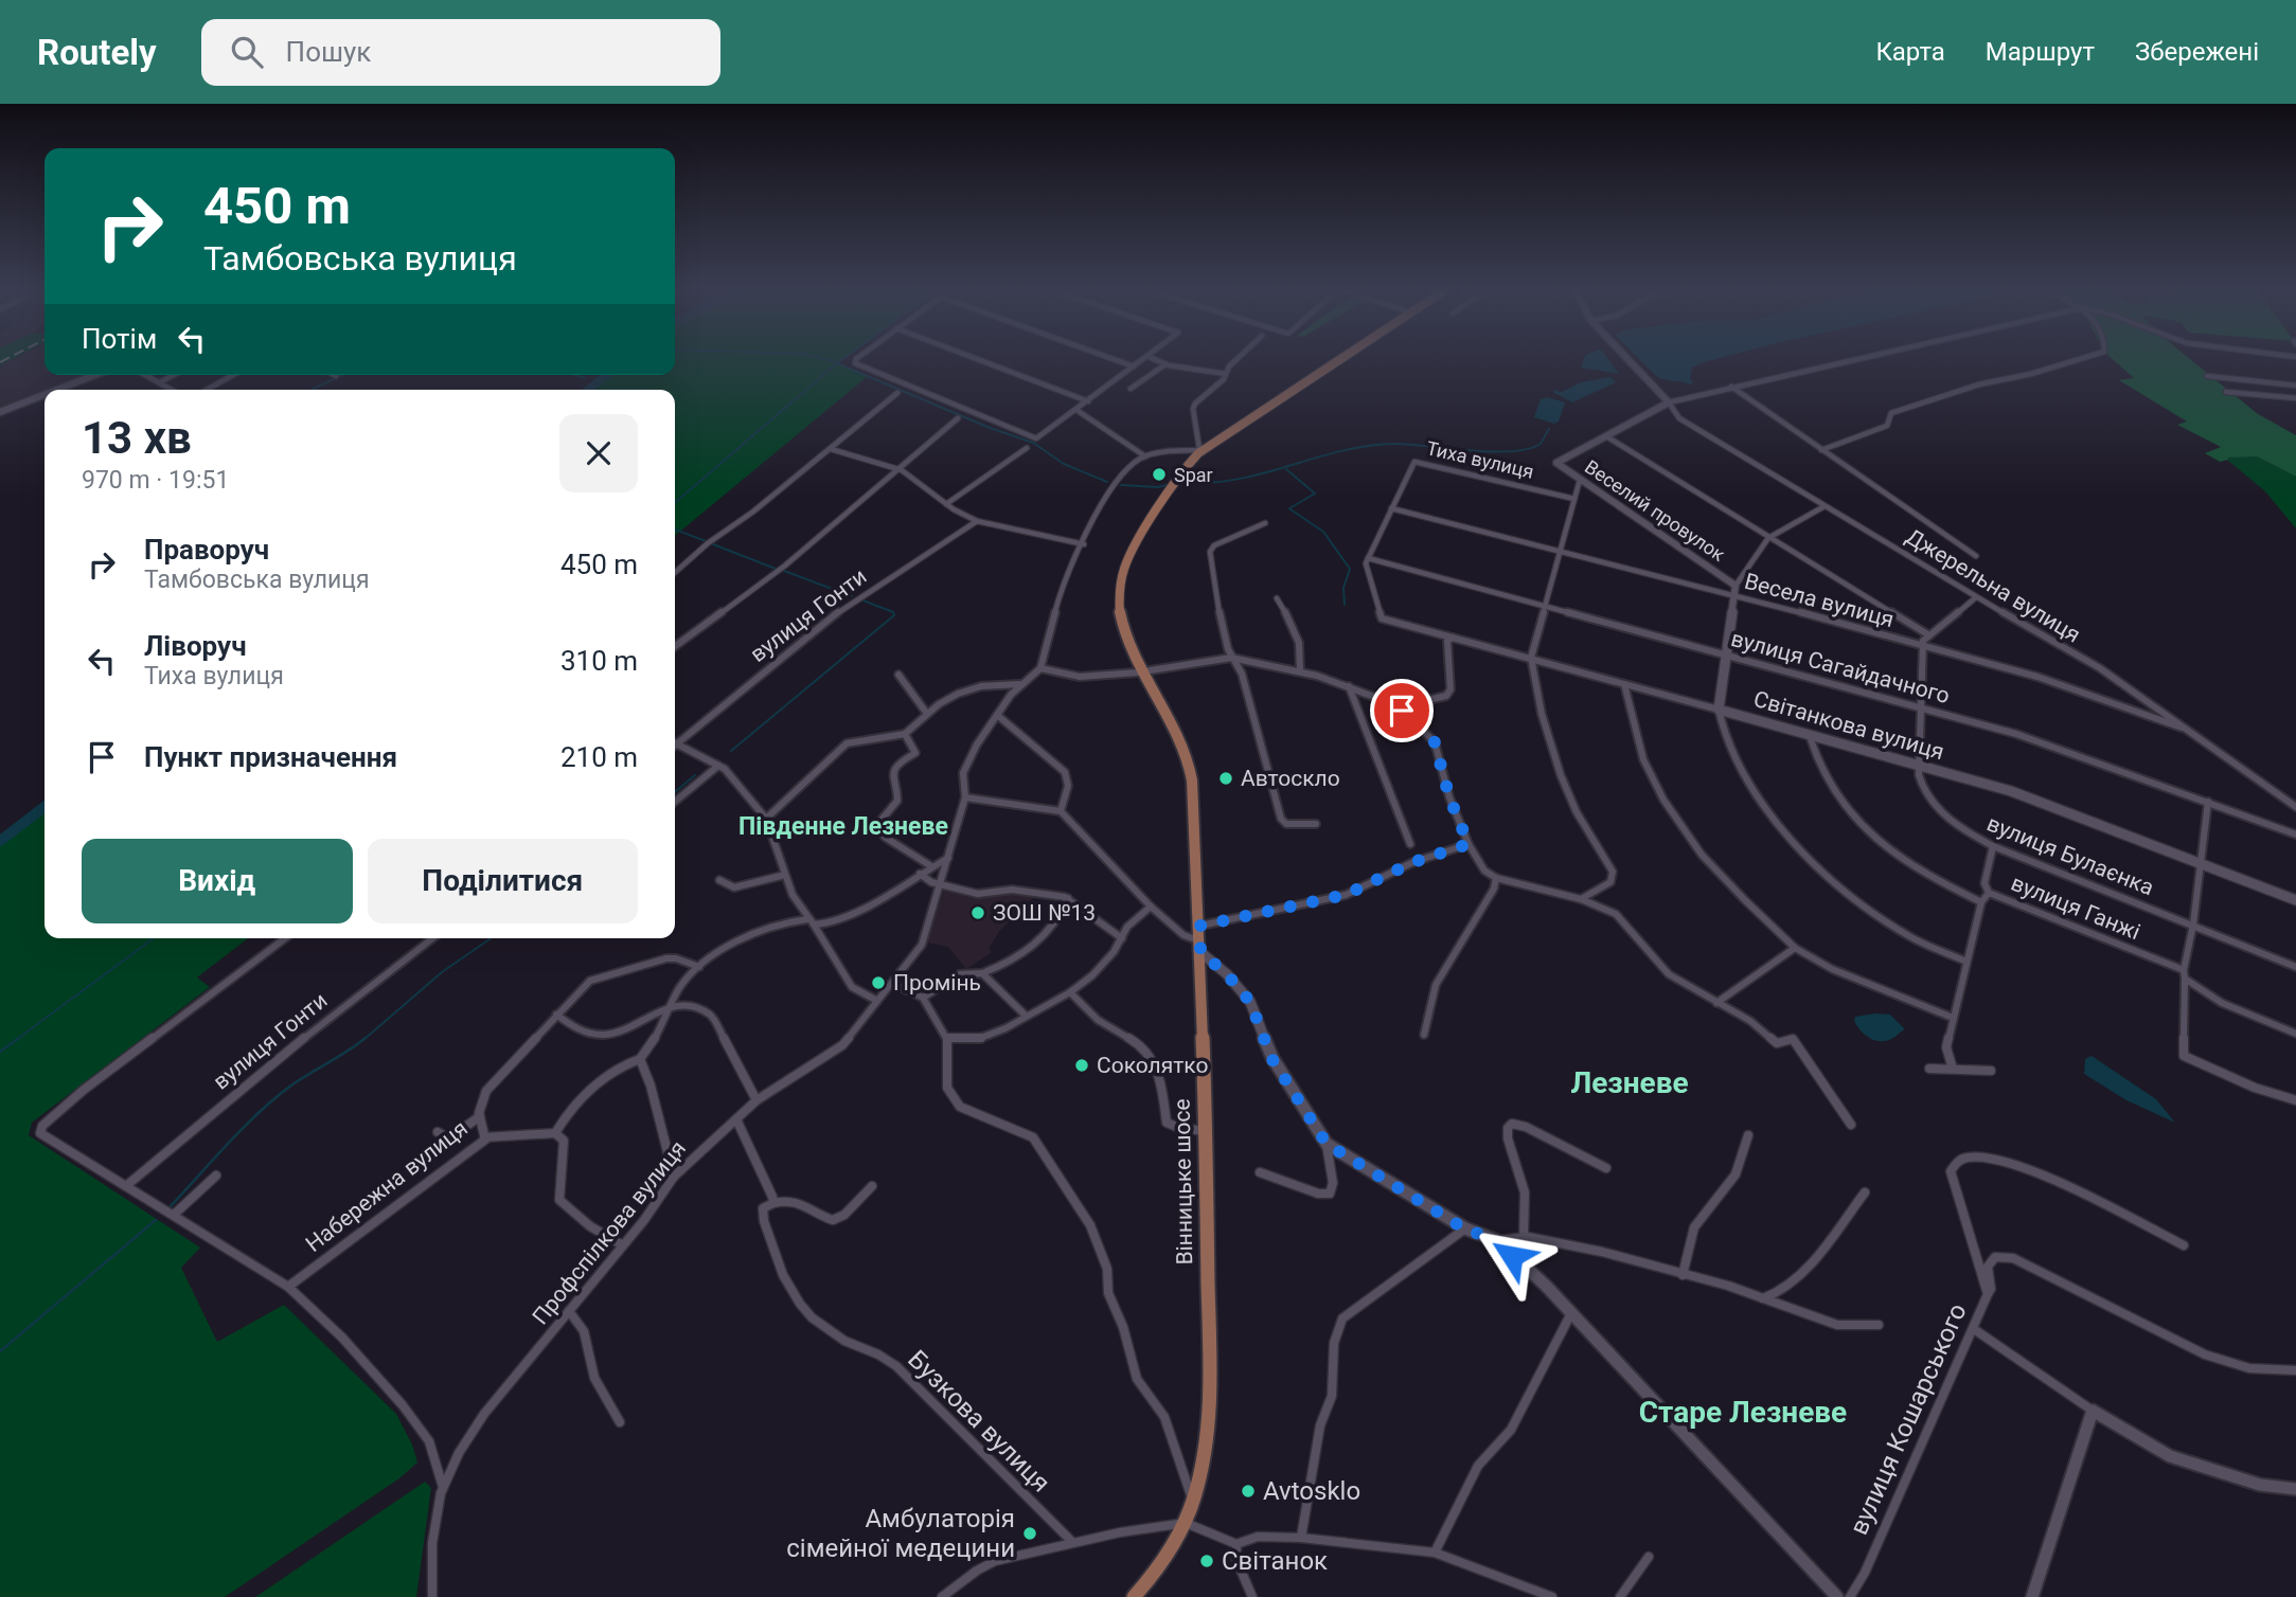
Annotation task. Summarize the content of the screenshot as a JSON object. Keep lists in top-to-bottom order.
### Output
{
  "streets": {
    "main road": ["Вінницьке шосе"],
    "street": [
      "Тиха вулиця",
      "Веселий провулок",
      "Джерельна вулиця",
      "Весела вулиця",
      "вулиця Гонти",
      "вулиця Сагайдачного",
      "Світанкова вулиця",
      "вулиця Булаєнка",
      "вулиця Ганжі",
      "Набережна вулиця",
      "Профспілкова вулиця",
      "вулиця Кошарського",
      "Бузкова вулиця"
    ]
  },
  "crossings": [
    ["Тиха вулиця", "Веселий провулок"],
    ["Тиха вулиця", "Джерельна вулиця"],
    ["Тиха вулиця", "Весела вулиця"],
    ["Тиха вулиця", "вулиця Сагайдачного"],
    ["Тиха вулиця", "Світанкова вулиця"],
    ["Джерельна вулиця", "Весела вулиця"],
    ["Джерельна вулиця", "вулиця Булаєнка"],
    ["Весела вулиця", "вулиця Булаєнка"],
    ["вулиця Сагайдачного", "Світанкова вулиця"],
    ["вулиця Сагайдачного", "вулиця Булаєнка"],
    ["Світанкова вулиця", "вулиця Булаєнка"],
    ["Світанкова вулиця", "вулиця Ганжі"]
  ],
  "districts": ["Південне Лезневе", "Лезневе", "Старе Лезневе"],
  "places": [
    "Spar",
    "Автоскло",
    "ЗОШ №13",
    "Промінь",
    "Соколятко",
    "Avtosklo",
    "Амбулаторія сімейної медецини",
    "Світанок"
  ],
  "page": {
    "header": "Routely",
    "search": "Пошук",
    "nav": ["Карта", "Маршрут", "Збережені"],
    "turn": ["450 m", "Тамбовська вулиця"],
    "then": "Потім",
    "heading": ["13 хв", "970 m · 19:51"],
    "list": [
      {
        "name": "Праворуч",
        "note": "Тамбовська вулиця",
        "value": "450 m"
      },
      {
        "name": "Ліворуч",
        "note": "Тиха вулиця",
        "value": "310 m"
      },
      {
        "name": "Пункт призначення",
        "value": "210 m"
      }
    ],
    "buttons": ["Вихід", "Поділитися"]
  }
}
